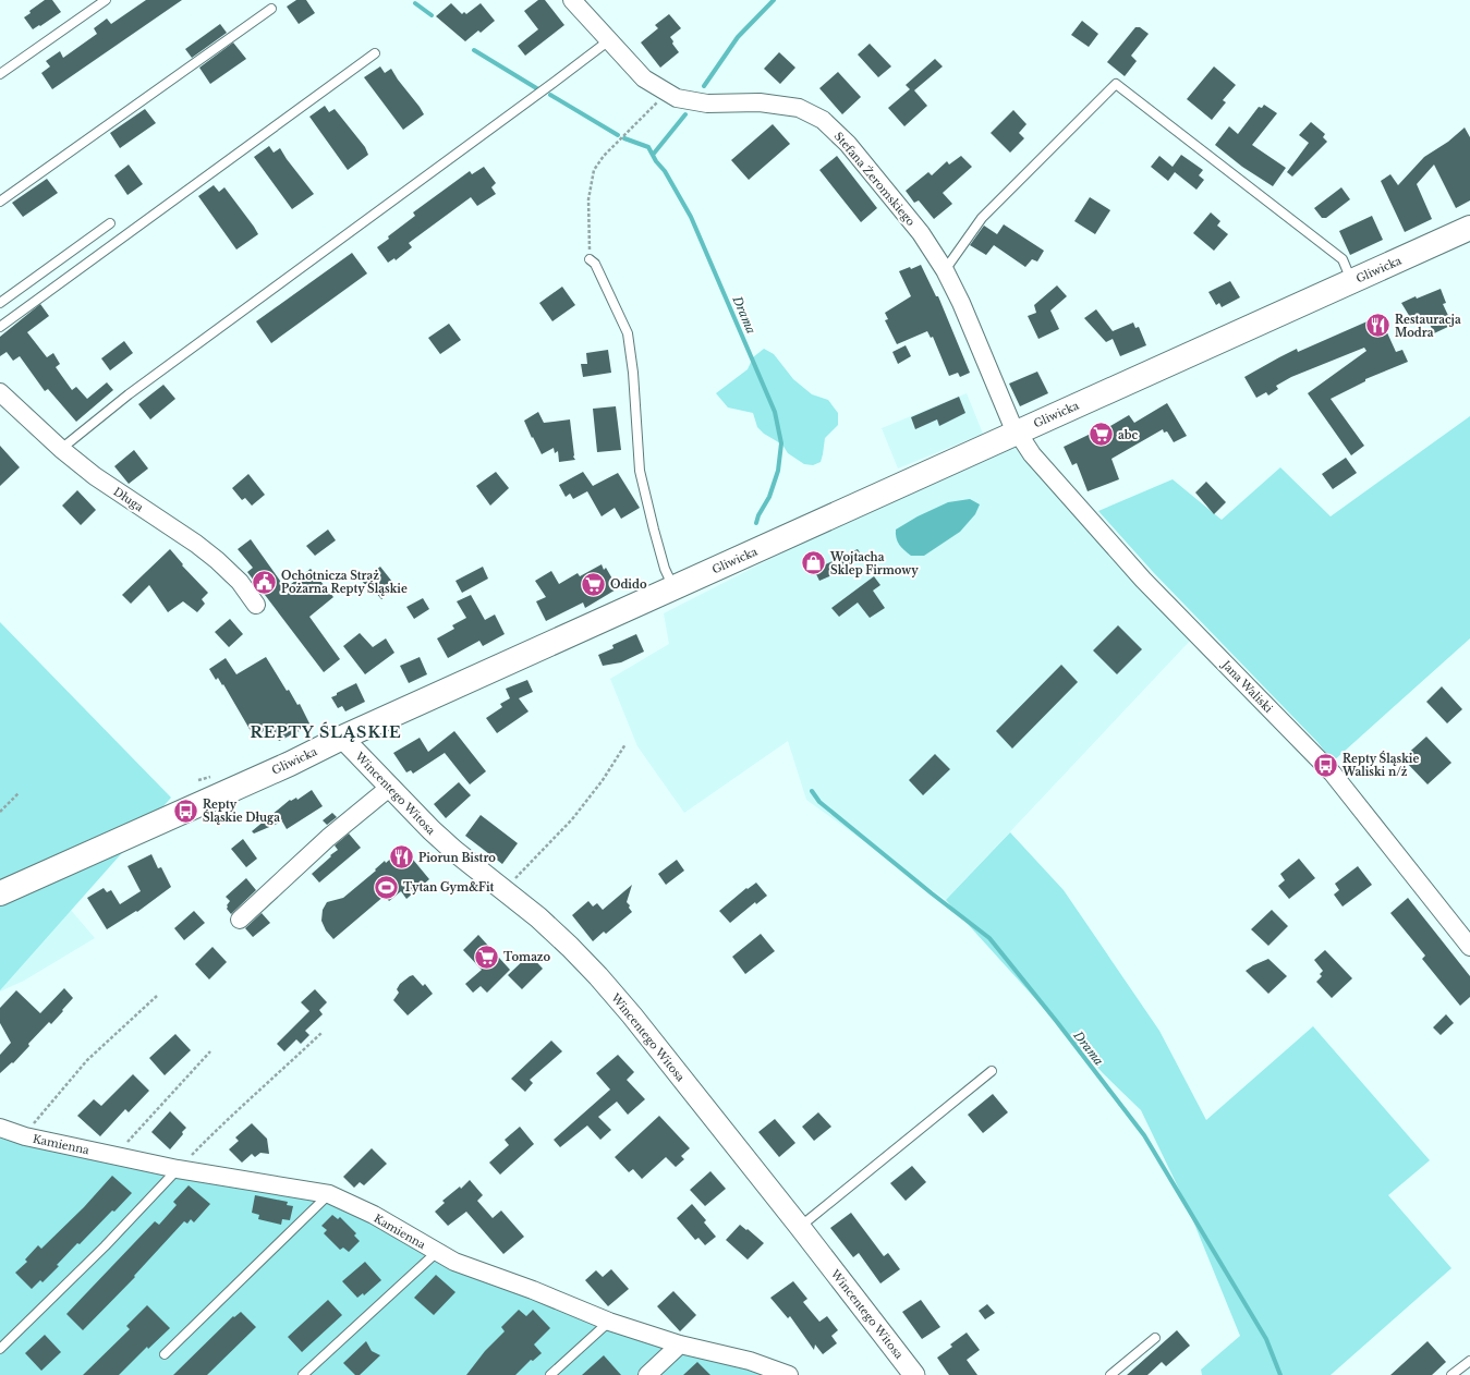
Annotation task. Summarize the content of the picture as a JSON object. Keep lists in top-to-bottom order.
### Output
{
  "streets": {
    "main road": ["Gliwicka"],
    "street": [
      "Stefana Żeromskiego",
      "Długa",
      "Jana Waliski",
      "Wincentego Witosa",
      "Kamienna"
    ]
  },
  "crossings": [
    ["Stefana Żeromskiego", "Gliwicka"],
    ["Stefana Żeromskiego", "Jana Waliski"],
    ["Gliwicka", "Jana Waliski"],
    ["Gliwicka", "Wincentego Witosa"]
  ],
  "districts": ["REPTY ŚLĄSKIE"],
  "water": ["Drama"],
  "places": {
    "restaurant": ["Restauracja Modra", "Piorun Bistro"],
    "supermarket": ["abc", "Odido", "Tomazo"],
    "shop": ["Wojtacha Sklep Firmowy"],
    "public building": ["Ochotnicza Straż Pożarna Repty Śląskie"],
    "bus stop": ["Repty Śląskie Waliski n/ż", "Repty Śląskie Długa"],
    "sports": ["Tytan Gym&Fit"]
  }
}
